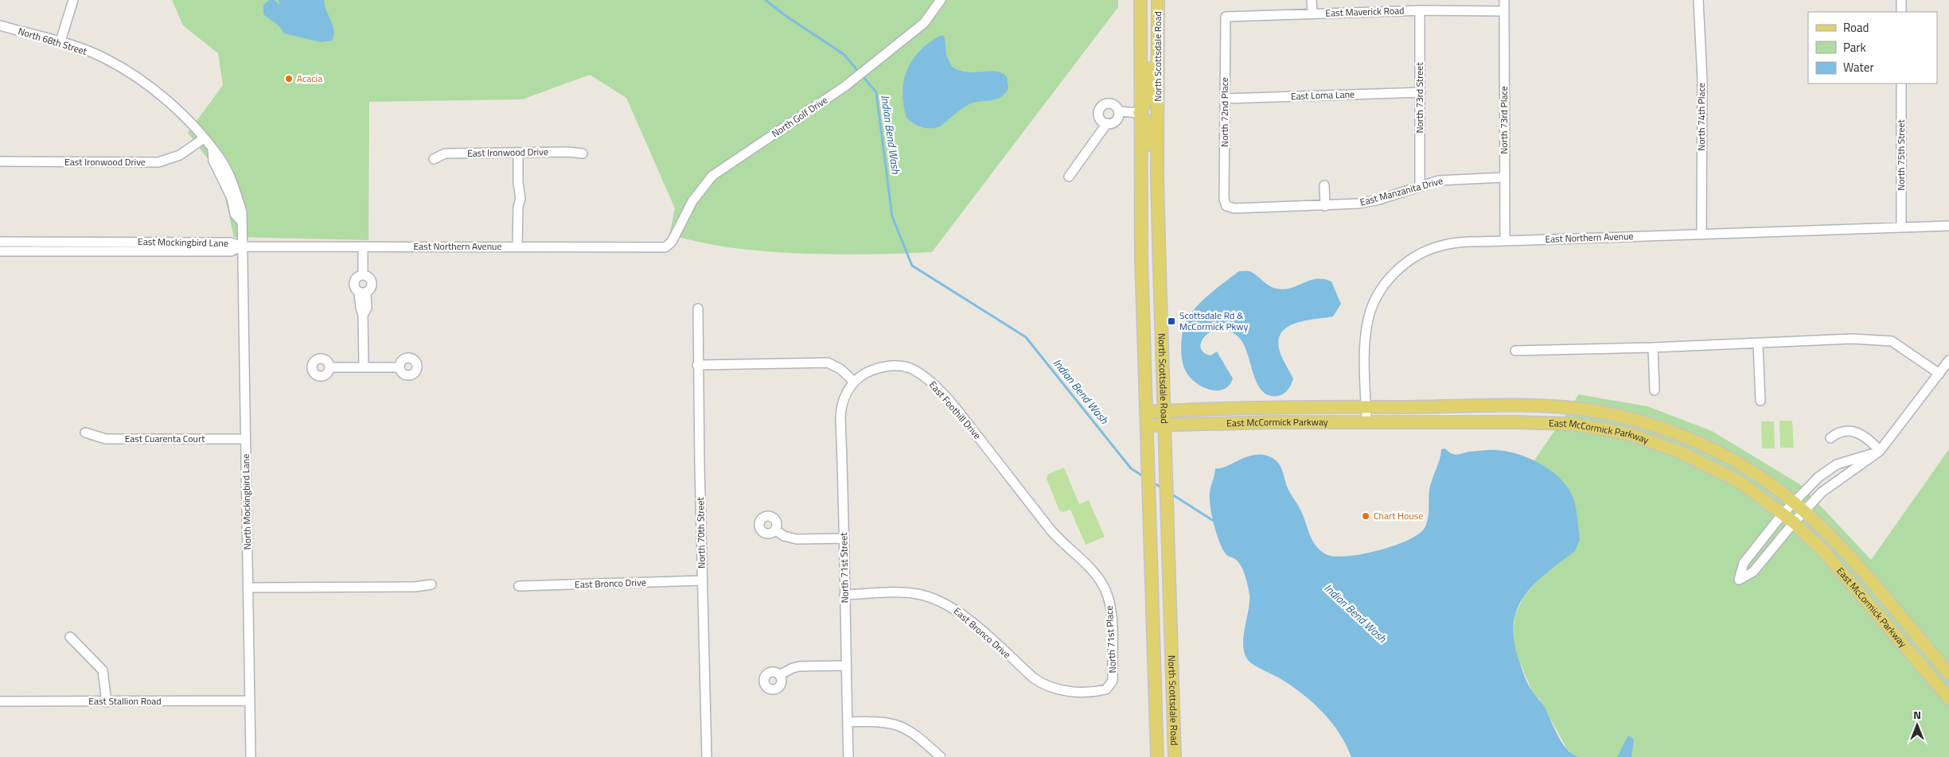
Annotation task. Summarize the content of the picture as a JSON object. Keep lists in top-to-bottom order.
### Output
{
  "streets": {
    "main road": ["North Scottsdale Road", "East McCormick Parkway"],
    "street": [
      "East Maverick Road",
      "North 68th Street",
      "East Loma Lane",
      "North 73rd Street",
      "North 72nd Place",
      "North Golf Drive",
      "North 74th Place",
      "North 73rd Place",
      "East Ironwood Drive",
      "North 75th Street",
      "East Manzanita Drive",
      "East Northern Avenue",
      "East Mockingbird Lane",
      "East Foothill Drive",
      "East Cuarenta Court",
      "North Mockingbird Lane",
      "North 70th Street",
      "North 71st Street",
      "East Bronco Drive",
      "North 71st Place",
      "East Stallion Road"
    ]
  },
  "crossings": [
    ["East Maverick Road", "North 73rd Street"],
    ["East Maverick Road", "North 72nd Place"],
    ["East Maverick Road", "North 73rd Place"],
    ["North 68th Street", "East Ironwood Drive"],
    ["North 68th Street", "East Northern Avenue"],
    ["North 68th Street", "East Mockingbird Lane"],
    ["North 68th Street", "North Mockingbird Lane"],
    ["North Scottsdale Road", "East McCormick Parkway"],
    ["East Loma Lane", "North 73rd Street"],
    ["East Loma Lane", "North 72nd Place"],
    ["North 73rd Street", "East Manzanita Drive"],
    ["North 72nd Place", "East Manzanita Drive"],
    ["North Golf Drive", "East Northern Avenue"],
    ["North 74th Place", "East Northern Avenue"],
    ["North 73rd Place", "East Manzanita Drive"],
    ["North 73rd Place", "East Northern Avenue"],
    ["North 75th Street", "East Northern Avenue"],
    ["East Northern Avenue", "East Mockingbird Lane"],
    ["East Northern Avenue", "East McCormick Parkway"],
    ["East Northern Avenue", "North Mockingbird Lane"],
    ["East Mockingbird Lane", "North Mockingbird Lane"],
    ["East Foothill Drive", "North 71st Street"],
    ["East Foothill Drive", "North 71st Place"],
    ["East Cuarenta Court", "North Mockingbird Lane"],
    ["North Mockingbird Lane", "East Stallion Road"],
    ["North 70th Street", "East Bronco Drive"],
    ["North 71st Street", "East Bronco Drive"],
    ["East Bronco Drive", "North 71st Place"]
  ],
  "water": ["Indian Bend Wash"],
  "places": {
    "other": ["Acacia", "Chart House"],
    "transit": ["Scottsdale Rd & McCormick Pkwy"]
  },
  "legend": ["Road", "Park", "Water"],
  "north": "top"
}
